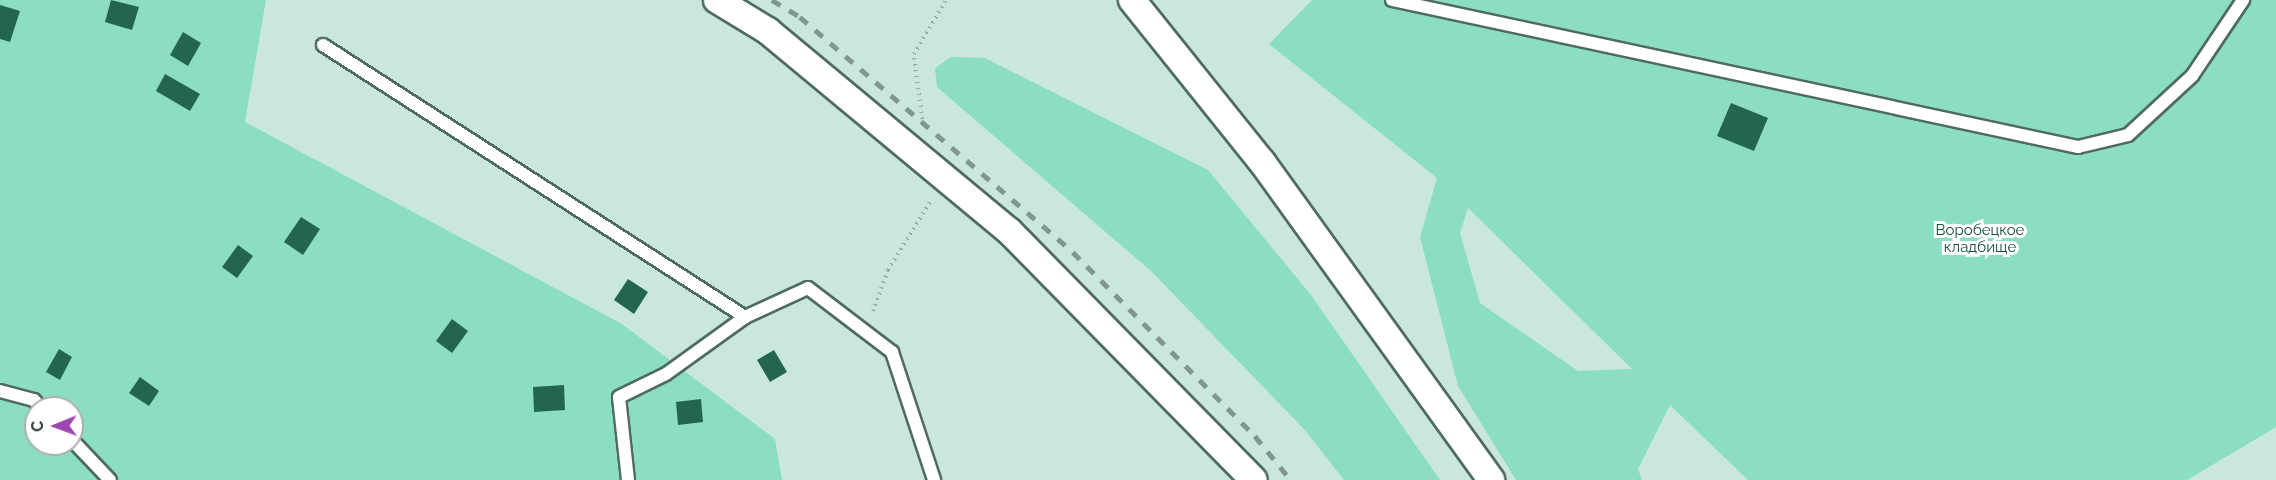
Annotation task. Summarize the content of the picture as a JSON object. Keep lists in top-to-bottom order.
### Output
{
  "parks": ["Воробецкое кладбище"],
  "north": "left"
}
